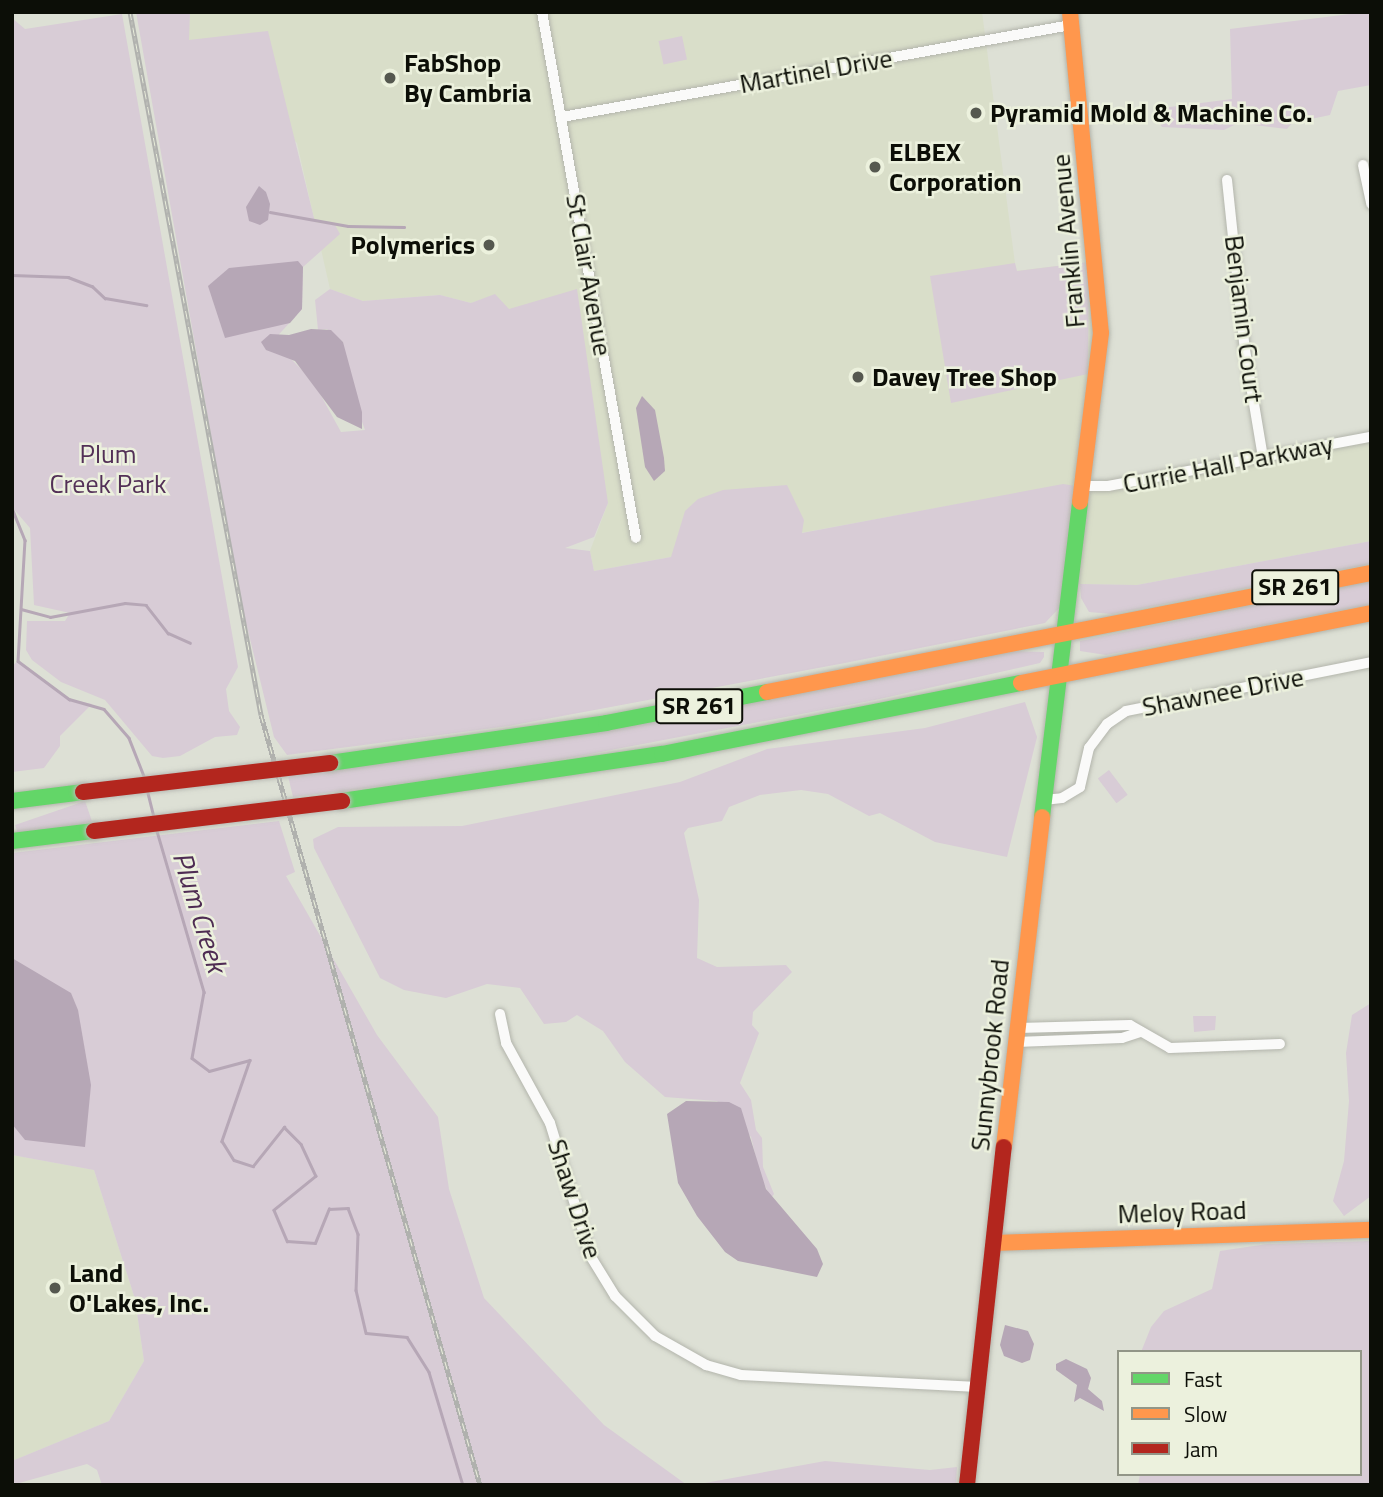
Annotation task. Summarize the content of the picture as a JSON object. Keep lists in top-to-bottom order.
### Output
{
  "streets": {
    "main road": [
      "Franklin Avenue",
      "SR 261",
      "Sunnybrook Road",
      "Meloy Road"
    ],
    "street": [
      "Martinel Drive",
      "St Clair Avenue",
      "Benjamin Court",
      "Currie Hall Parkway",
      "Shawnee Drive",
      "Shaw Drive"
    ]
  },
  "crossings": [
    ["Martinel Drive", "Franklin Avenue"],
    ["Martinel Drive", "St Clair Avenue"],
    ["Franklin Avenue", "Currie Hall Parkway"],
    ["Franklin Avenue", "SR 261"],
    ["Franklin Avenue", "Sunnybrook Road"],
    ["Benjamin Court", "Currie Hall Parkway"],
    ["SR 261", "Sunnybrook Road"],
    ["Shawnee Drive", "Sunnybrook Road"],
    ["Sunnybrook Road", "Shaw Drive"],
    ["Sunnybrook Road", "Meloy Road"]
  ],
  "water": ["Plum Creek"],
  "parks": ["Plum Creek Park"],
  "places": [
    "FabShop By Cambria",
    "Pyramid Mold & Machine Co.",
    "ELBEX Corporation",
    "Polymerics",
    "Davey Tree Shop",
    "Land O'Lakes, Inc."
  ],
  "legend": ["Fast", "Slow", "Jam"]
}
